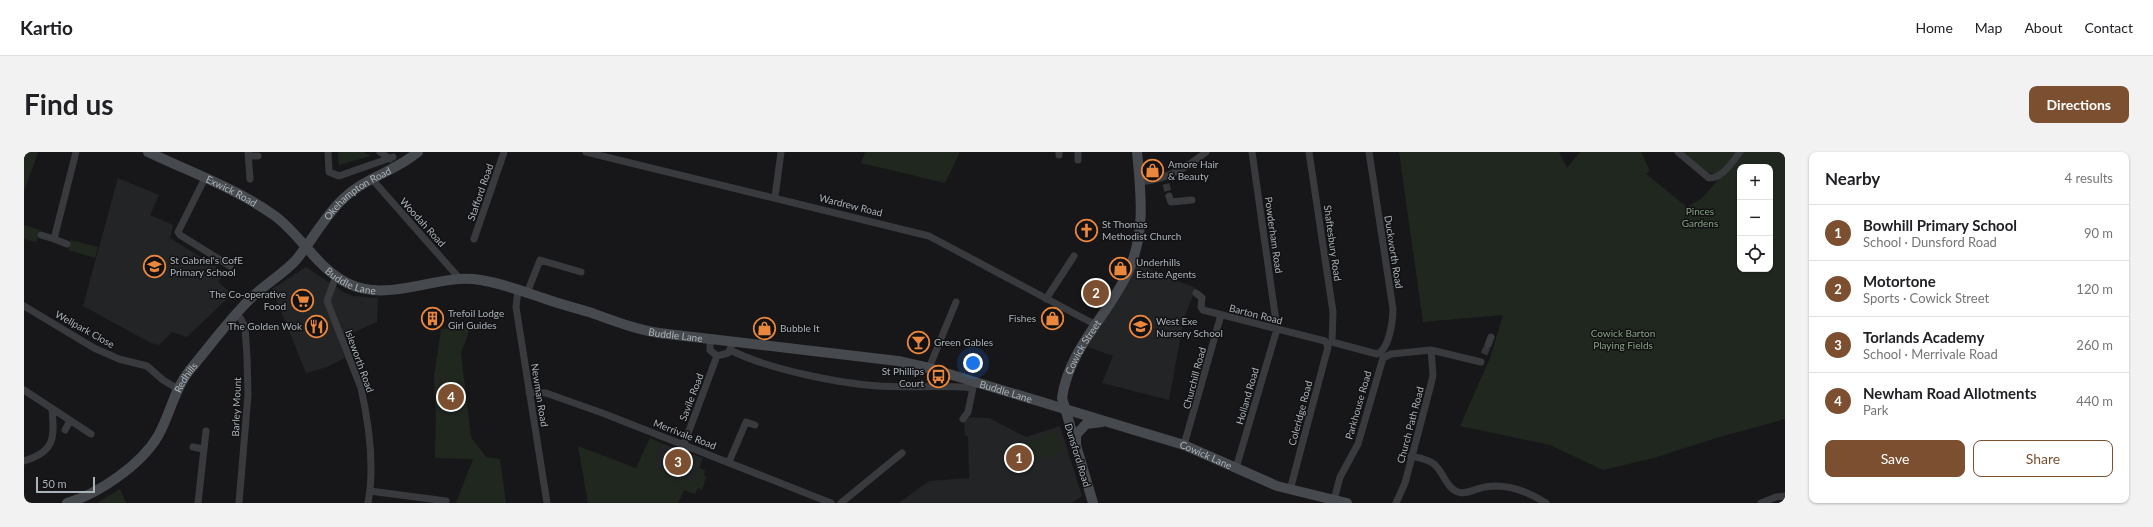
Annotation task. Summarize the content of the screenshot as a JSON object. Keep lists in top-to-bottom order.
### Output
{
  "streets": {
    "street": [
      "Exwick Road",
      "Stafford Road",
      "Okehampton Road",
      "Wardrew Road",
      "Woodah Road",
      "Powderham Road",
      "Shaftesbury Road",
      "Duckworth Road",
      "Buddle Lane",
      "Barton Road",
      "Wellpark Close",
      "Cowick Street",
      "Isleworth Road",
      "Churchill Road",
      "Redhills",
      "Newman Road",
      "Holland Road",
      "Savile Road",
      "Parkhouse Road",
      "Barley Mount",
      "Coleridge Road",
      "Church Path Road",
      "Merrivale Road",
      "Dunsford Road",
      "Cowick Lane"
    ]
  },
  "crossings": [
    ["Exwick Road", "Okehampton Road"],
    ["Exwick Road", "Buddle Lane"],
    ["Exwick Road", "Redhills"],
    ["Okehampton Road", "Woodah Road"],
    ["Okehampton Road", "Buddle Lane"],
    ["Okehampton Road", "Redhills"],
    ["Wardrew Road", "Cowick Street"],
    ["Woodah Road", "Buddle Lane"],
    ["Shaftesbury Road", "Barton Road"],
    ["Shaftesbury Road", "Coleridge Road"],
    ["Duckworth Road", "Barton Road"],
    ["Duckworth Road", "Parkhouse Road"],
    ["Buddle Lane", "Cowick Street"],
    ["Buddle Lane", "Isleworth Road"],
    ["Buddle Lane", "Redhills"],
    ["Buddle Lane", "Newman Road"],
    ["Buddle Lane", "Dunsford Road"],
    ["Buddle Lane", "Cowick Lane"],
    ["Barton Road", "Churchill Road"],
    ["Barton Road", "Holland Road"],
    ["Barton Road", "Parkhouse Road"],
    ["Barton Road", "Coleridge Road"],
    ["Barton Road", "Church Path Road"],
    ["Wellpark Close", "Redhills"],
    ["Cowick Street", "Dunsford Road"],
    ["Cowick Street", "Cowick Lane"],
    ["Churchill Road", "Cowick Lane"],
    ["Redhills", "Barley Mount"],
    ["Newman Road", "Merrivale Road"],
    ["Holland Road", "Cowick Lane"],
    ["Savile Road", "Merrivale Road"],
    ["Parkhouse Road", "Cowick Lane"],
    ["Coleridge Road", "Cowick Lane"],
    ["Dunsford Road", "Cowick Lane"]
  ],
  "parks": ["Pinces Gardens", "Cowick Barton Playing Fields"],
  "places": {
    "shop": [
      "Amore Hair & Beauty",
      "Underhills Estate Agents",
      "Fishes",
      "Bubble It"
    ],
    "church": ["St Thomas Methodist Church"],
    "school or university": ["St Gabriel's CofE Primary School", "West Exe Nursery School"],
    "supermarket": ["The Co-operative Food"],
    "building": ["Trefoil Lodge Girl Guides"],
    "restaurant": ["The Golden Wok"],
    "bar": ["Green Gables"],
    "bus stop": ["St Phillips Court"]
  },
  "scale_bar": "50 m",
  "page": {
    "header": "Kartio",
    "nav": [
      "Home",
      "Map",
      "About",
      "Contact"
    ],
    "buttons": [
      "Directions",
      ["Save", "Share"]
    ],
    "title": "Find us",
    "heading": ["Nearby", "4 results"],
    "map_buttons": ["+", "−"],
    "list": [
      {
        "mark": "1",
        "name": "Bowhill Primary School",
        "note": "School · Dunsford Road",
        "value": "90 m"
      },
      {
        "mark": "2",
        "name": "Motortone",
        "note": "Sports · Cowick Street",
        "value": "120 m"
      },
      {
        "mark": "3",
        "name": "Torlands Academy",
        "note": "School · Merrivale Road",
        "value": "260 m"
      },
      {
        "mark": "4",
        "name": "Newham Road Allotments",
        "note": "Park",
        "value": "440 m"
      }
    ],
    "pins": [
      "2",
      "4",
      "1",
      "3"
    ],
    "scale": "50 m"
  }
}
